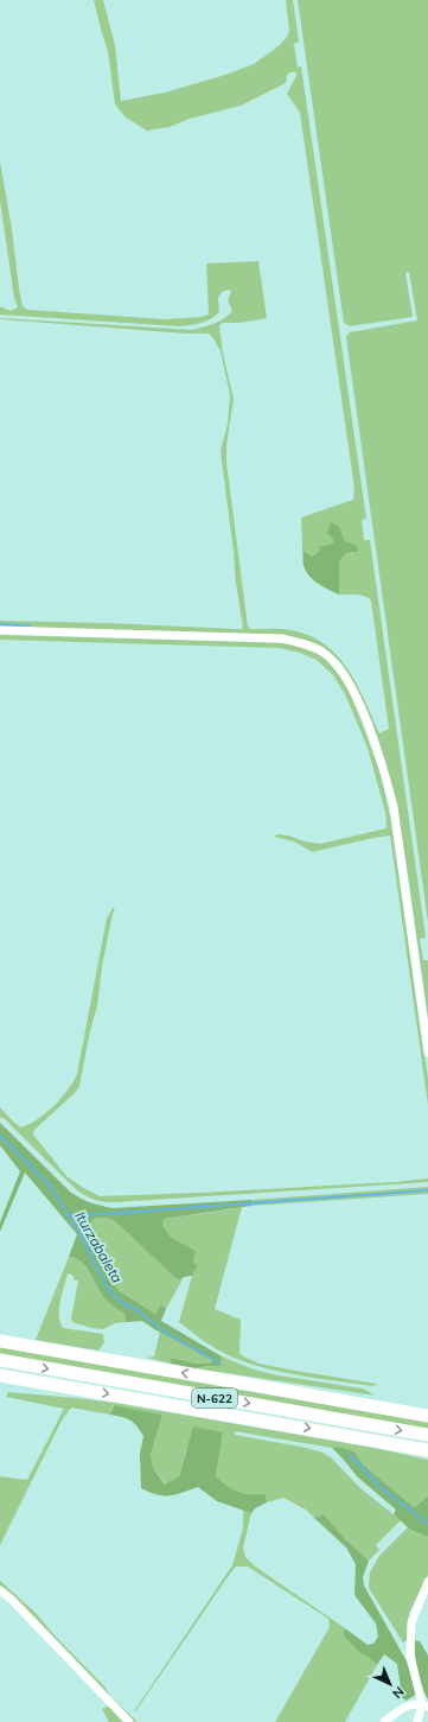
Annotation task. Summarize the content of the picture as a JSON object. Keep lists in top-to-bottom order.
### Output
{
  "streets": {
    "highway": ["N-622"]
  },
  "water": ["Iturzabaleta"],
  "north": "bottom right"
}
